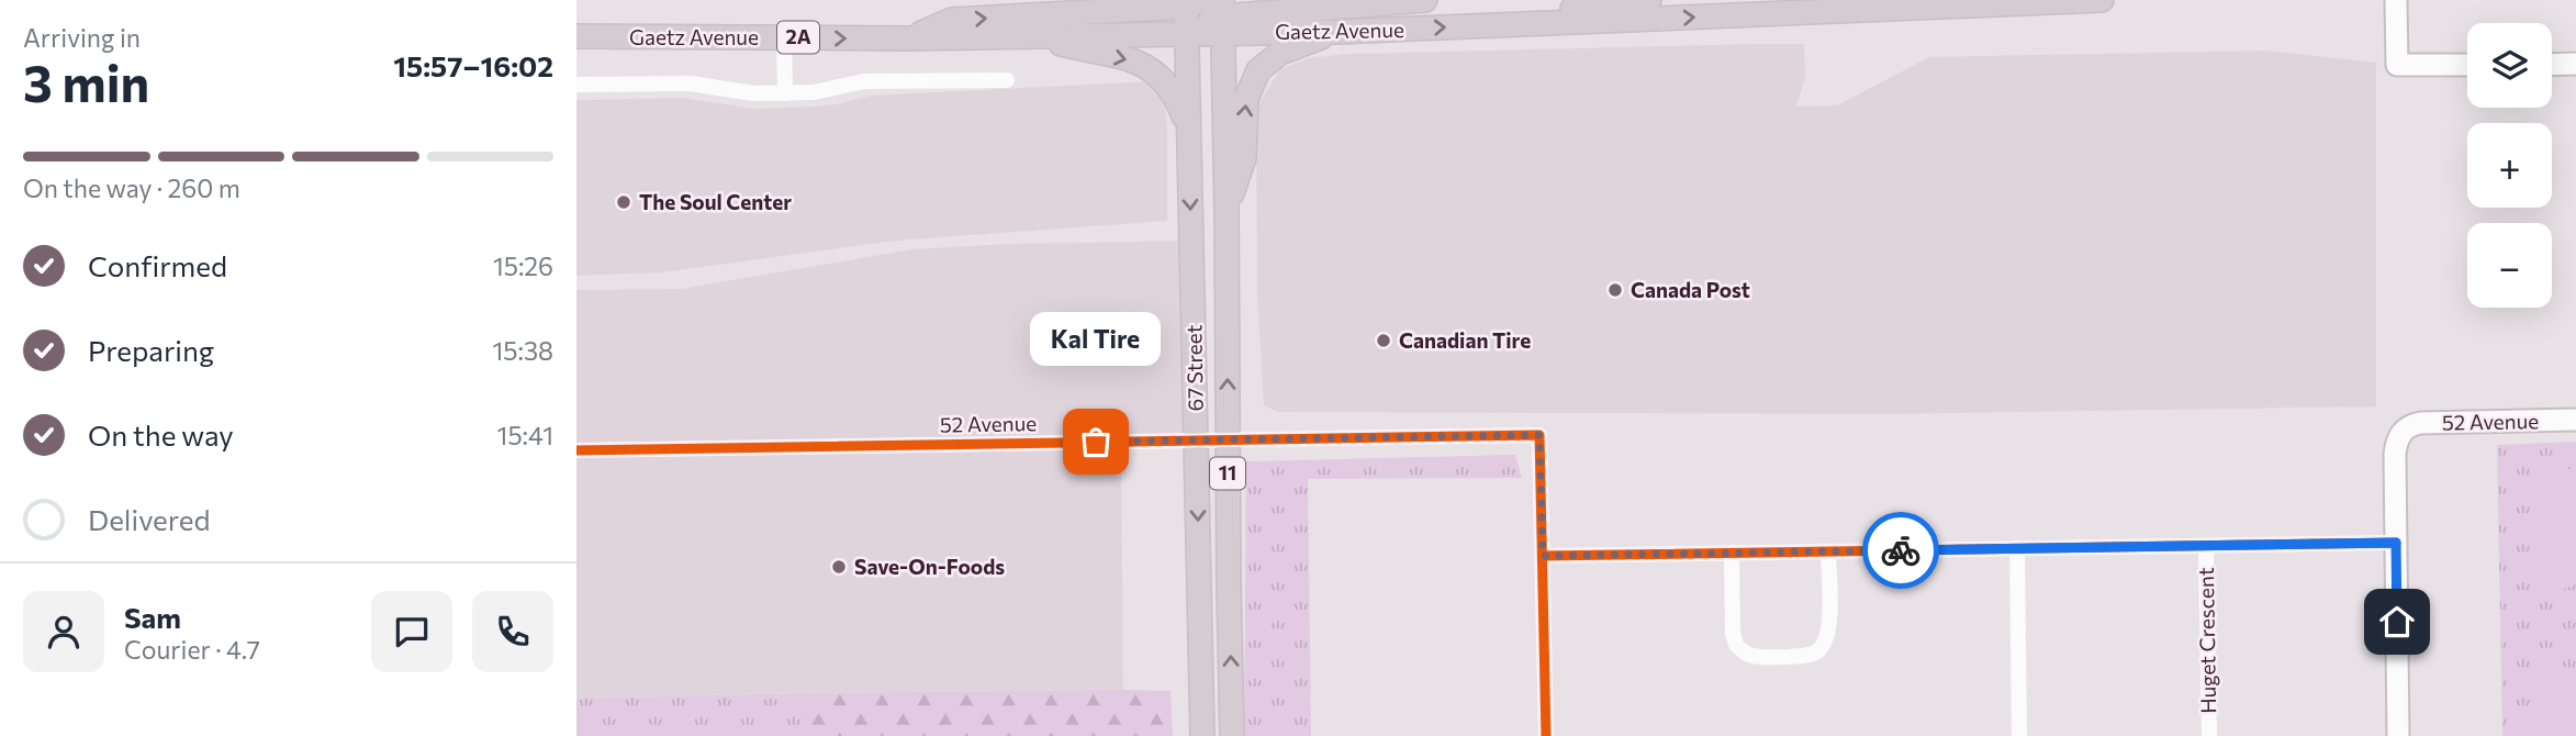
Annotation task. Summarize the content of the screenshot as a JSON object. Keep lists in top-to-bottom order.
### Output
{
  "streets": {
    "main road": [
      "Gaetz Avenue",
      "2A",
      "67 Street",
      "11"
    ],
    "street": ["52 Avenue", "Huget Crescent"]
  },
  "crossings": [
    ["Gaetz Avenue", "67 Street"],
    ["67 Street", "52 Avenue"]
  ],
  "one_way": ["Gaetz Avenue"],
  "places": [
    "The Soul Center",
    "Canada Post",
    "Canadian Tire",
    "Kal Tire",
    "Save-On-Foods"
  ],
  "page": {
    "heading": ["3 min", "Arriving in", "15:57–16:02"],
    "panel": ["Sam", "Courier · 4.7"],
    "map_buttons": ["+", "−"],
    "bar": "On the way · 260 m",
    "list": [
      ["Confirmed", "15:26"],
      ["Preparing", "15:38"],
      ["On the way", "15:41"],
      "Delivered"
    ],
    "bubble": "Kal Tire"
  }
}
